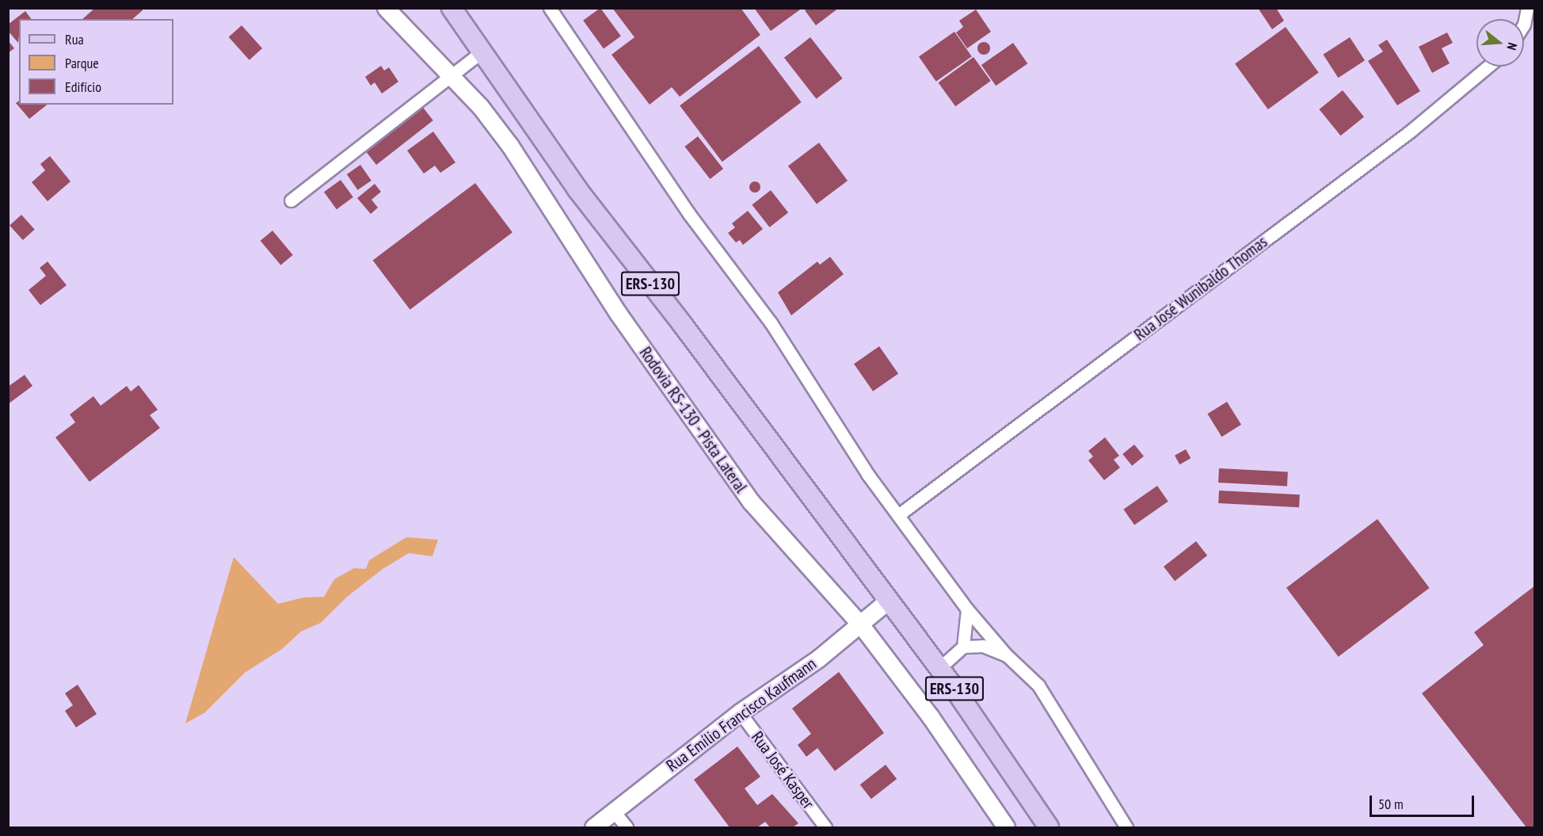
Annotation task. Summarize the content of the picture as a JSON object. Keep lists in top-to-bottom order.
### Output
{
  "streets": {
    "main road": ["ERS-130"],
    "street": [
      "Rua José Wunibaldo Thomas",
      "Rodovia RS-130 - Pista Lateral",
      "Rua Emílio Francisco Kaufmann",
      "Rua José Kasper"
    ]
  },
  "crossings": [
    ["ERS-130", "Rua Emílio Francisco Kaufmann"],
    ["Rodovia RS-130 - Pista Lateral", "Rua Emílio Francisco Kaufmann"],
    ["Rua Emílio Francisco Kaufmann", "Rua José Kasper"]
  ],
  "legend": ["Rua", "Parque", "Edifício"],
  "scale_bar": "50 m",
  "north": "right"
}
